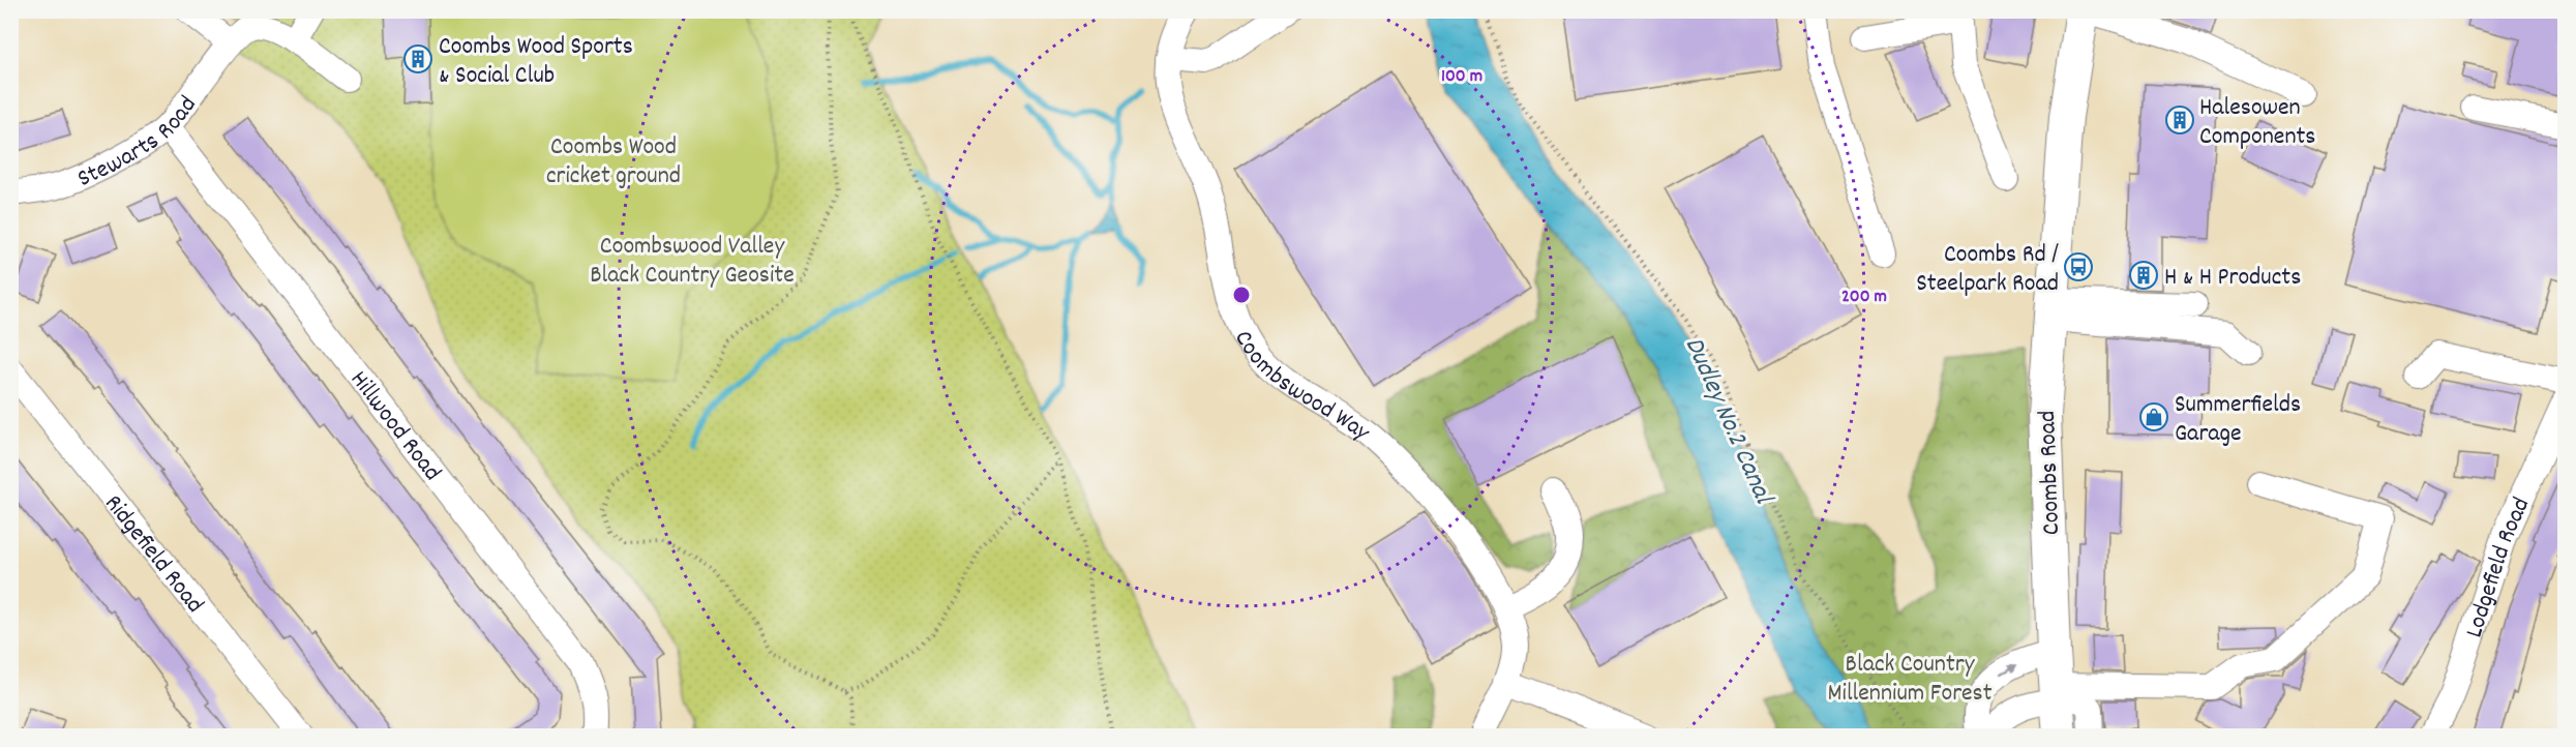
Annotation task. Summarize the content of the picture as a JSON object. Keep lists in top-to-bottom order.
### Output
{
  "streets": {
    "main road": ["Coombs Road"],
    "street": [
      "Stewarts Road",
      "Coombswood Way",
      "Hillwood Road",
      "Ridgefield Road",
      "Lodgefield Road"
    ]
  },
  "crossings": [
    ["Stewarts Road", "Hillwood Road"]
  ],
  "water": ["Dudley No.2 Canal"],
  "parks": ["Coombs Wood cricket ground", "Coombswood Valley Black Country Geosite", "Black Country Millennium Forest"],
  "places": {
    "building": ["Coombs Wood Sports & Social Club", "Halesowen Components", "H & H Products"],
    "bus stop": ["Coombs Rd / Steelpark Road"],
    "shop": ["Summerfields Garage"]
  },
  "rings": ["100 m", "200 m"]
}
